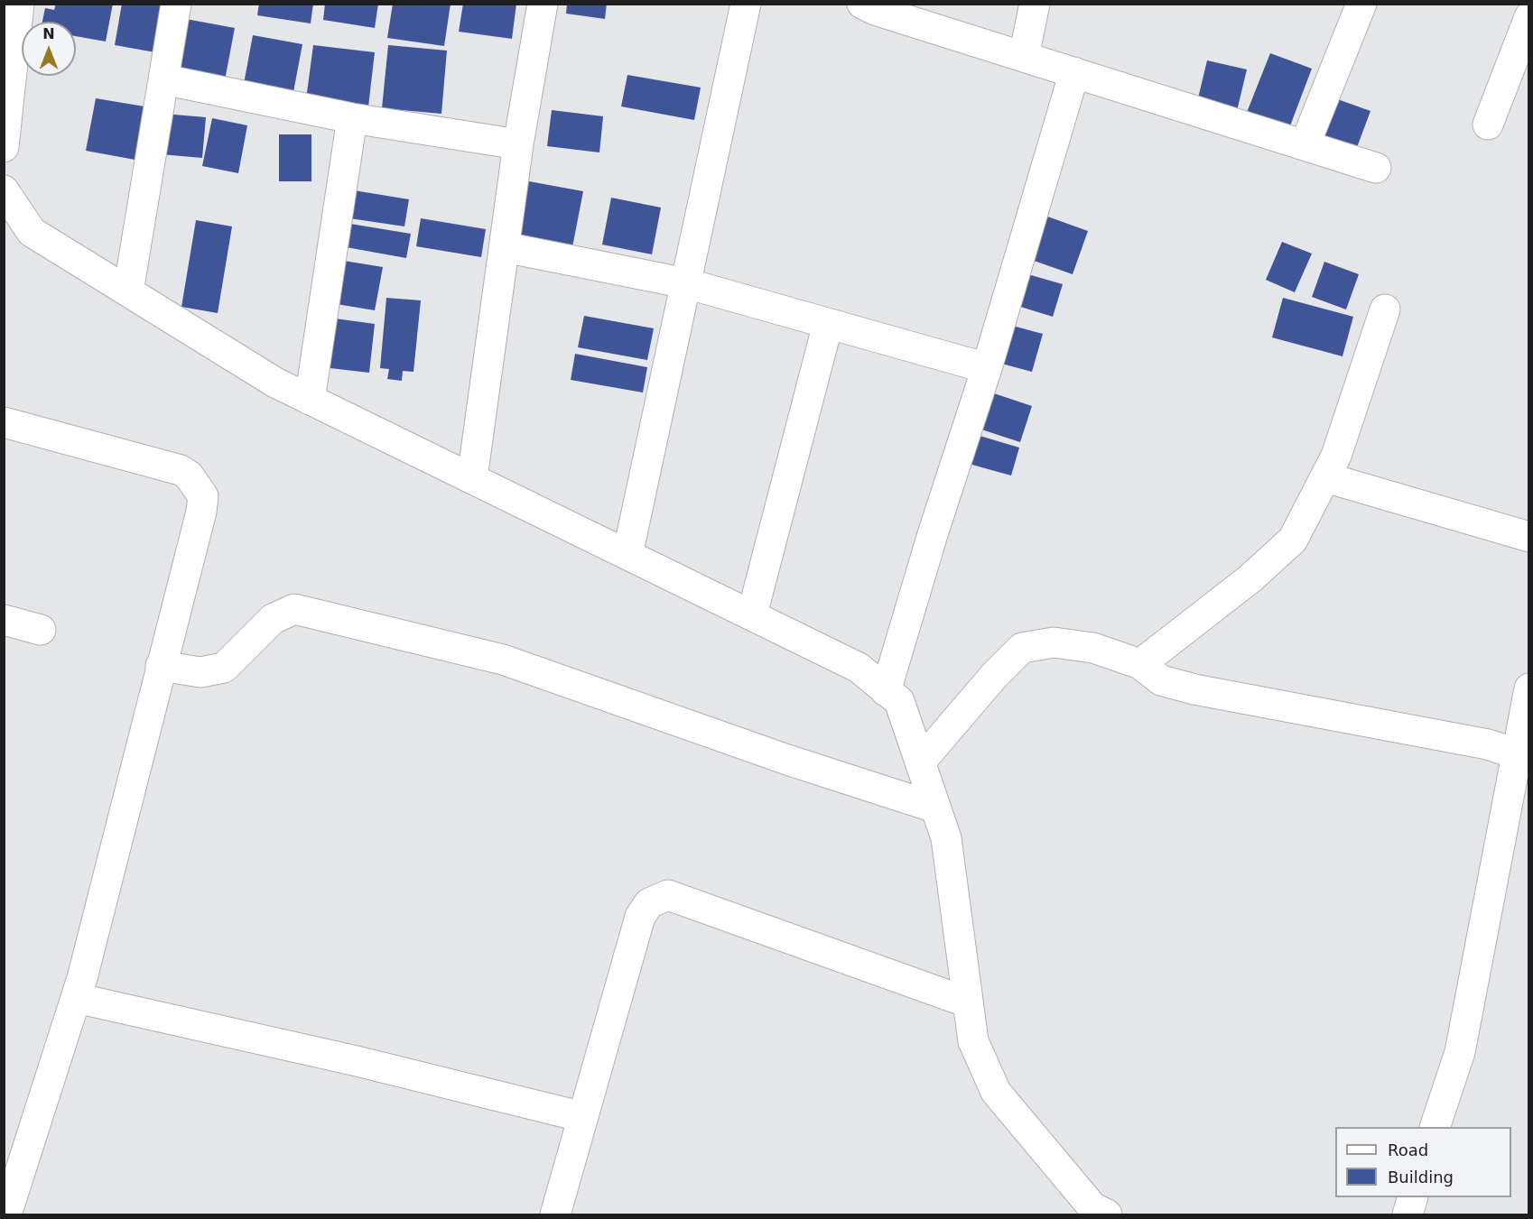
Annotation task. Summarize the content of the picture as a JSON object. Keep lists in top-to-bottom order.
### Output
{
  "legend": ["Road", "Building"],
  "north": "top"
}
